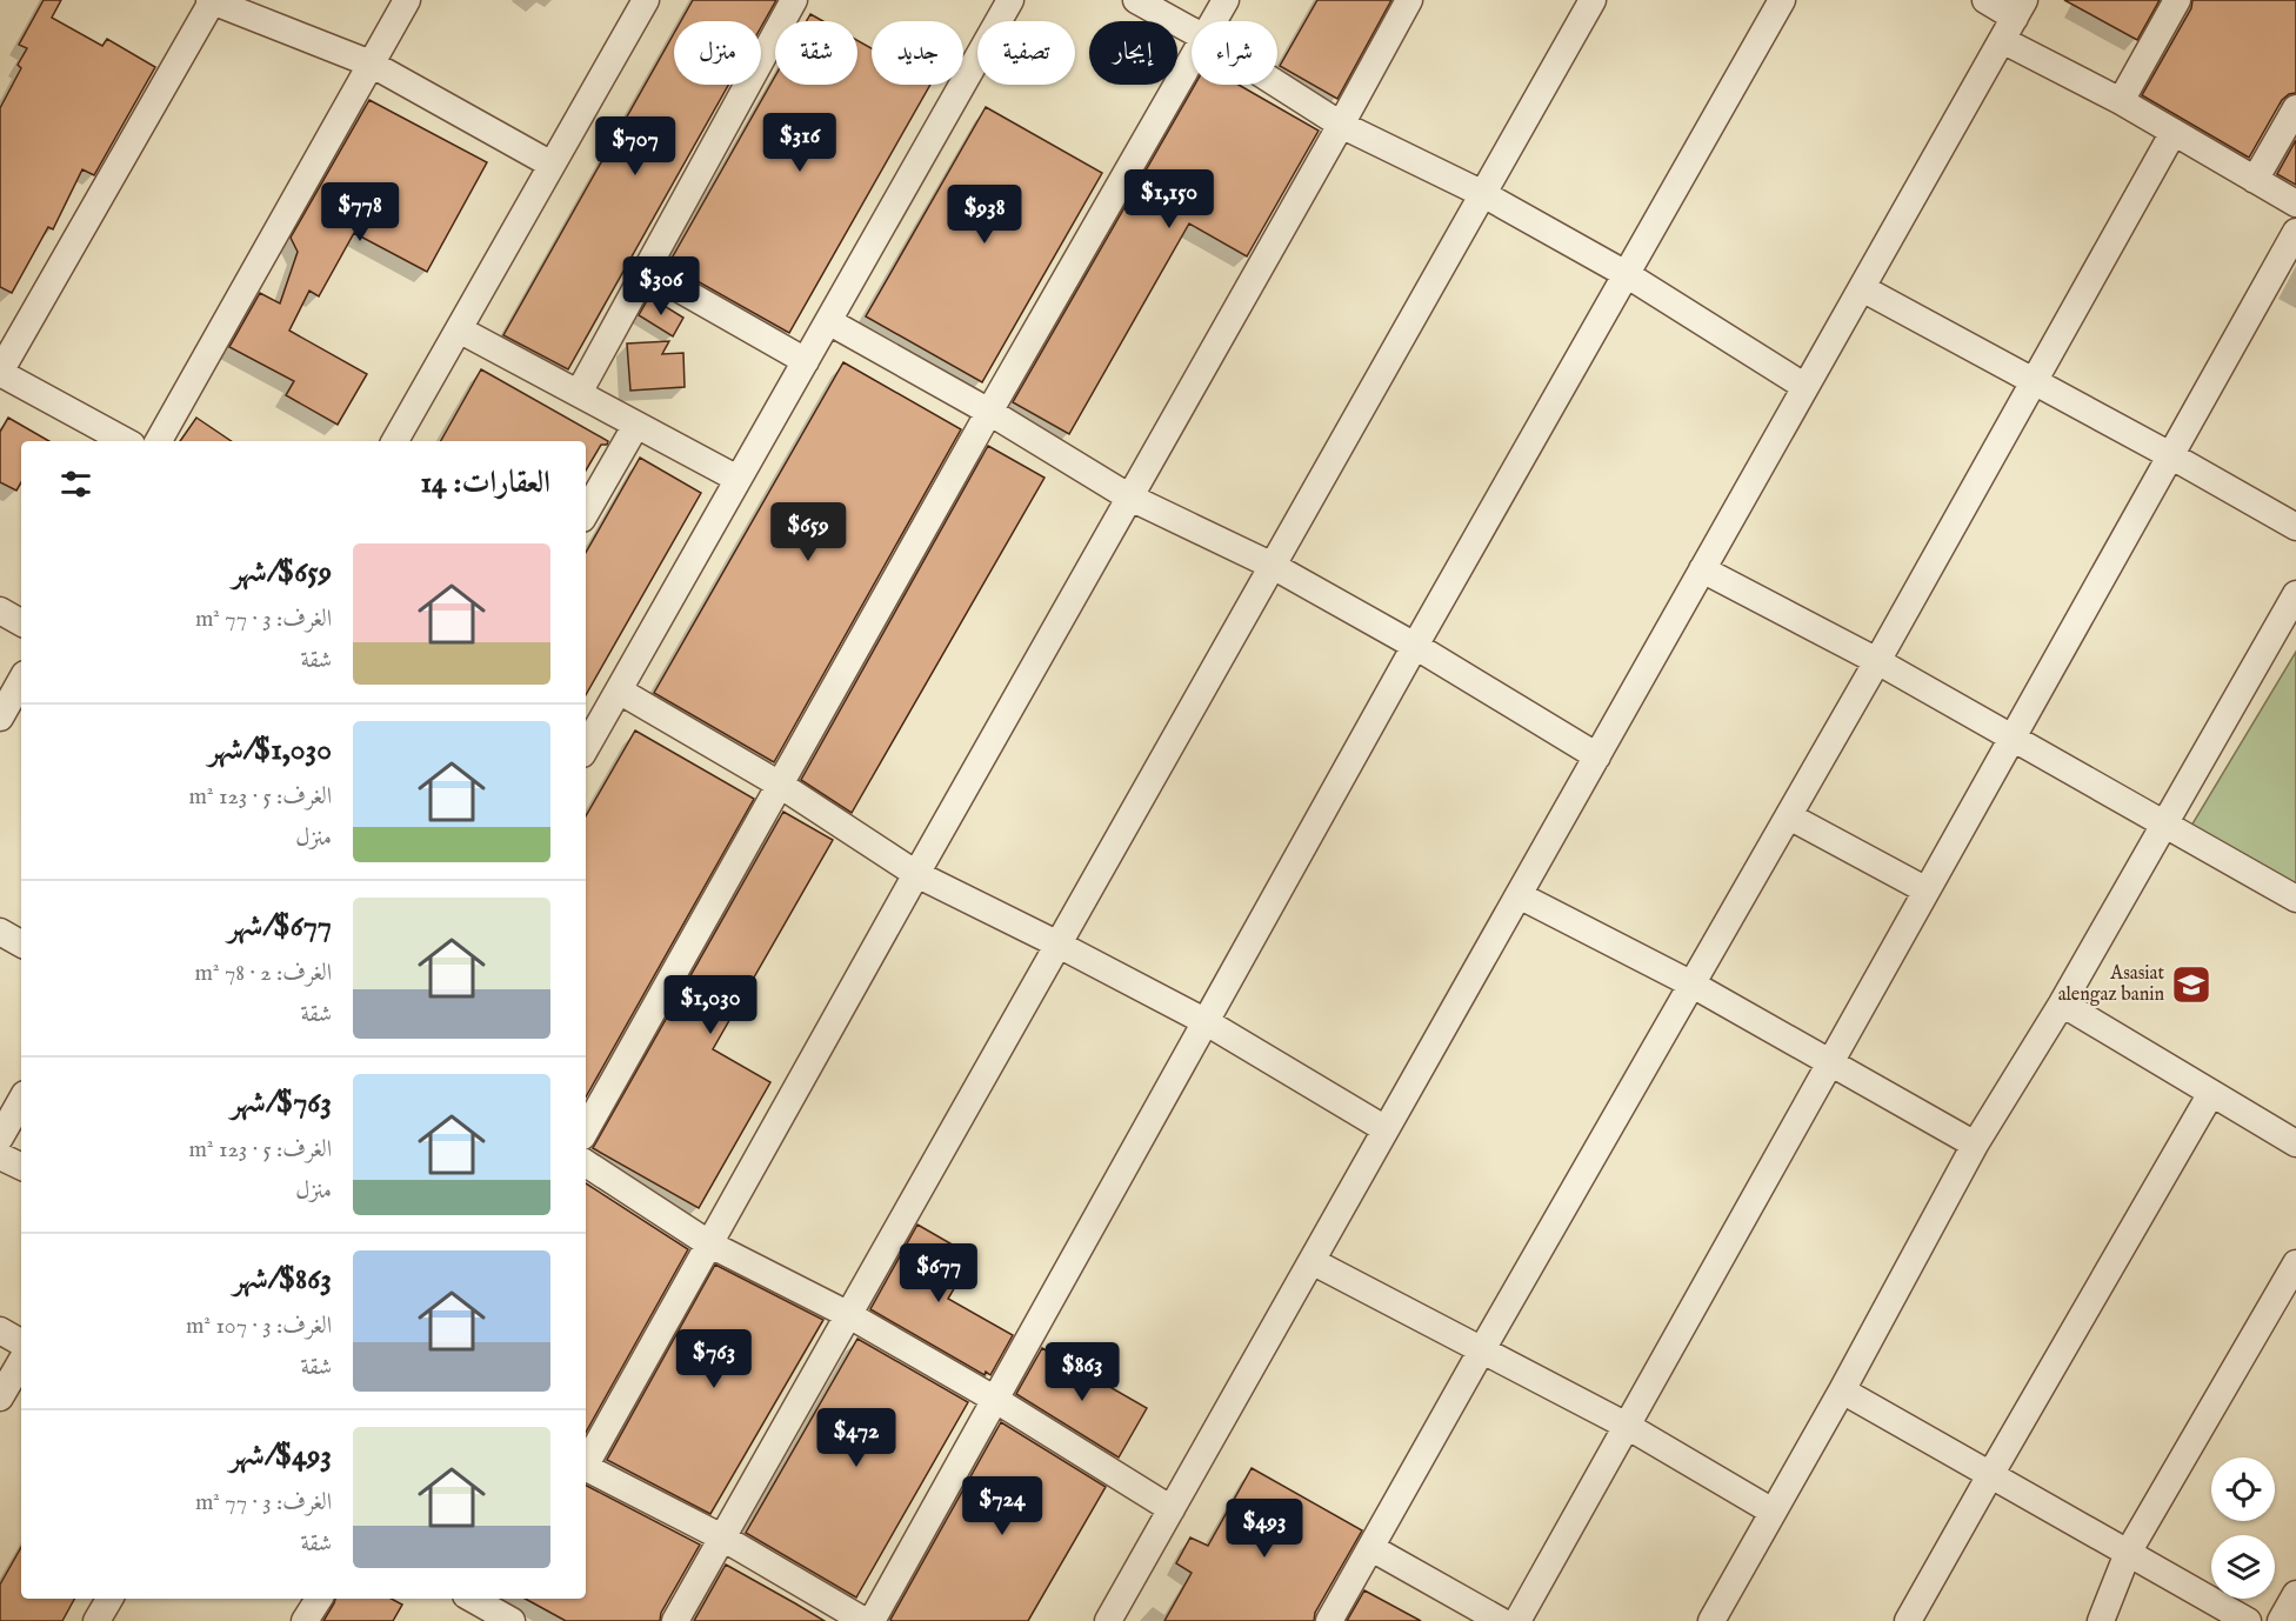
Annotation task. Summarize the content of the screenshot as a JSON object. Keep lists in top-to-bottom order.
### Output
{
  "places": {
    "school or university": ["Asasiat alengaz banin"]
  },
  "page": {
    "chip": [
      "شراء",
      "إيجار",
      "تصفية",
      "جديد",
      "شقة",
      "منزل"
    ],
    "price": [
      "$316",
      "$707",
      "$1,150",
      "$778",
      "$938",
      "$306",
      "$659",
      "$1,030",
      "$677",
      "$763",
      "$863",
      "$472",
      "$724",
      "$493"
    ],
    "heading": "العقارات: 14",
    "list": [
      {
        "name": "$659/شهر",
        "note": "الغرف: 3 · 77 m² · شقة"
      },
      {
        "name": "$1,030/شهر",
        "note": "الغرف: 5 · 123 m² · منزل"
      },
      {
        "name": "$677/شهر",
        "note": "الغرف: 2 · 78 m² · شقة"
      },
      {
        "name": "$763/شهر",
        "note": "الغرف: 5 · 123 m² · منزل"
      },
      {
        "name": "$863/شهر",
        "note": "الغرف: 3 · 107 m² · شقة"
      },
      {
        "name": "$493/شهر",
        "note": "الغرف: 3 · 77 m² · شقة"
      }
    ]
  }
}
